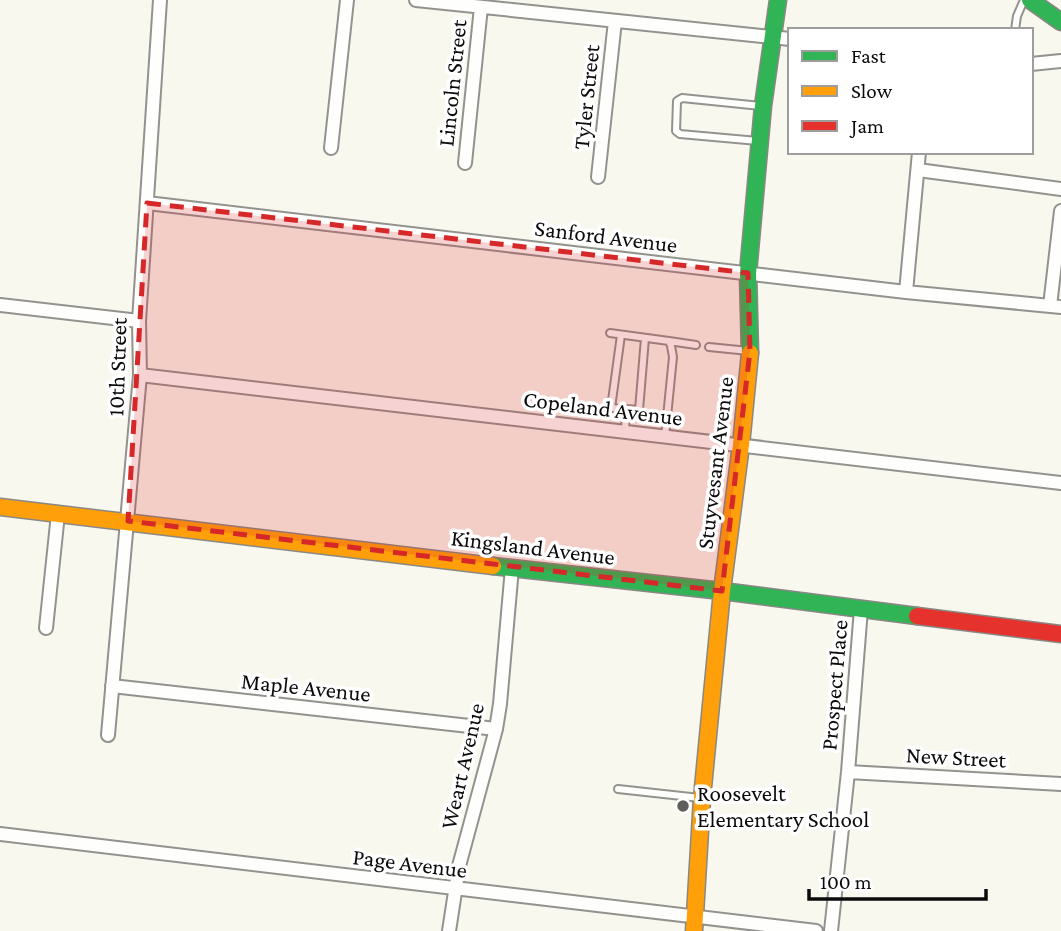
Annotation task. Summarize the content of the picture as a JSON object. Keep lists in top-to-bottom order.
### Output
{
  "streets": {
    "main road": ["Stuyvesant Avenue", "Kingsland Avenue"],
    "street": [
      "Lincoln Street",
      "Tyler Street",
      "Sanford Avenue",
      "10th Street",
      "Copeland Avenue",
      "Prospect Place",
      "Maple Avenue",
      "New Street",
      "Weart Avenue",
      "Page Avenue"
    ]
  },
  "crossings": [
    ["Sanford Avenue", "10th Street"],
    ["Sanford Avenue", "Stuyvesant Avenue"],
    ["10th Street", "Copeland Avenue"],
    ["10th Street", "Kingsland Avenue"],
    ["10th Street", "Maple Avenue"],
    ["Copeland Avenue", "Stuyvesant Avenue"],
    ["Stuyvesant Avenue", "Kingsland Avenue"],
    ["Stuyvesant Avenue", "Page Avenue"],
    ["Kingsland Avenue", "Prospect Place"],
    ["Kingsland Avenue", "Weart Avenue"],
    ["Prospect Place", "New Street"],
    ["Maple Avenue", "Weart Avenue"],
    ["Weart Avenue", "Page Avenue"]
  ],
  "places": ["Roosevelt Elementary School"],
  "legend": ["Fast", "Slow", "Jam"],
  "scale_bar": "100 m"
}
